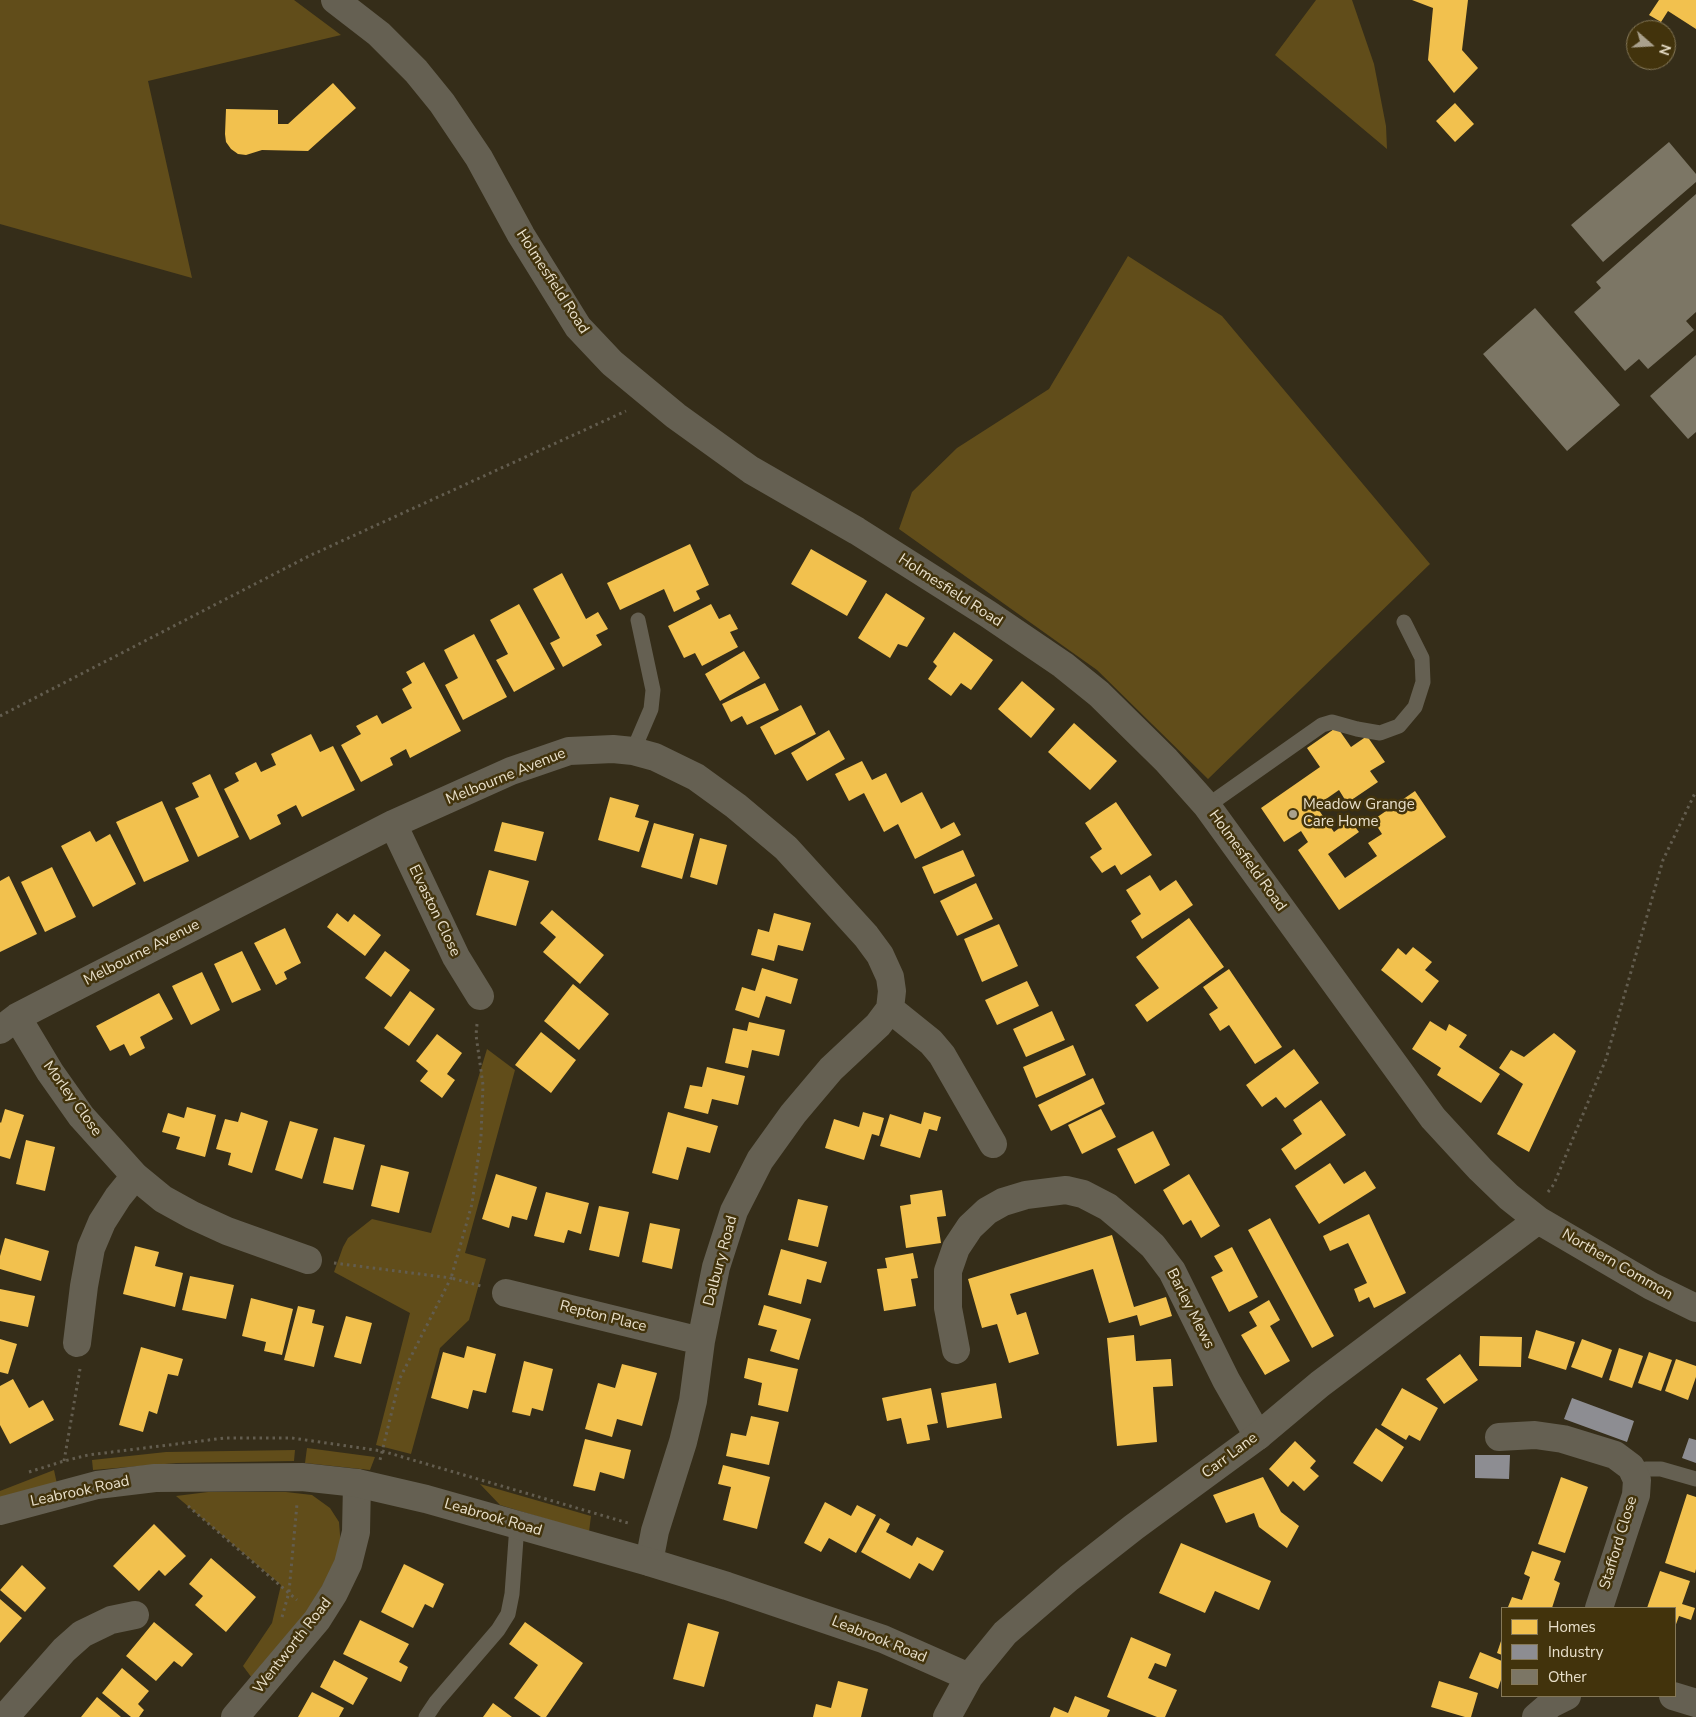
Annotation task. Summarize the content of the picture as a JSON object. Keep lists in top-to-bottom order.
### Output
{
  "streets": {
    "street": [
      "Holmesfield Road",
      "Melbourne Avenue",
      "Elvaston Close",
      "Morley Close",
      "Dalbury Road",
      "Northern Common",
      "Barley Mews",
      "Repton Place",
      "Carr Lane",
      "Leabrook Road",
      "Stafford Close",
      "Wentworth Road"
    ]
  },
  "crossings": [
    ["Holmesfield Road", "Northern Common"],
    ["Holmesfield Road", "Carr Lane"],
    ["Melbourne Avenue", "Elvaston Close"],
    ["Melbourne Avenue", "Morley Close"],
    ["Melbourne Avenue", "Dalbury Road"],
    ["Dalbury Road", "Repton Place"],
    ["Dalbury Road", "Leabrook Road"],
    ["Northern Common", "Carr Lane"],
    ["Barley Mews", "Carr Lane"],
    ["Carr Lane", "Leabrook Road"],
    ["Leabrook Road", "Wentworth Road"]
  ],
  "places": ["Meadow Grange Care Home"],
  "legend": ["Homes", "Industry", "Other"],
  "north": "right"
}
